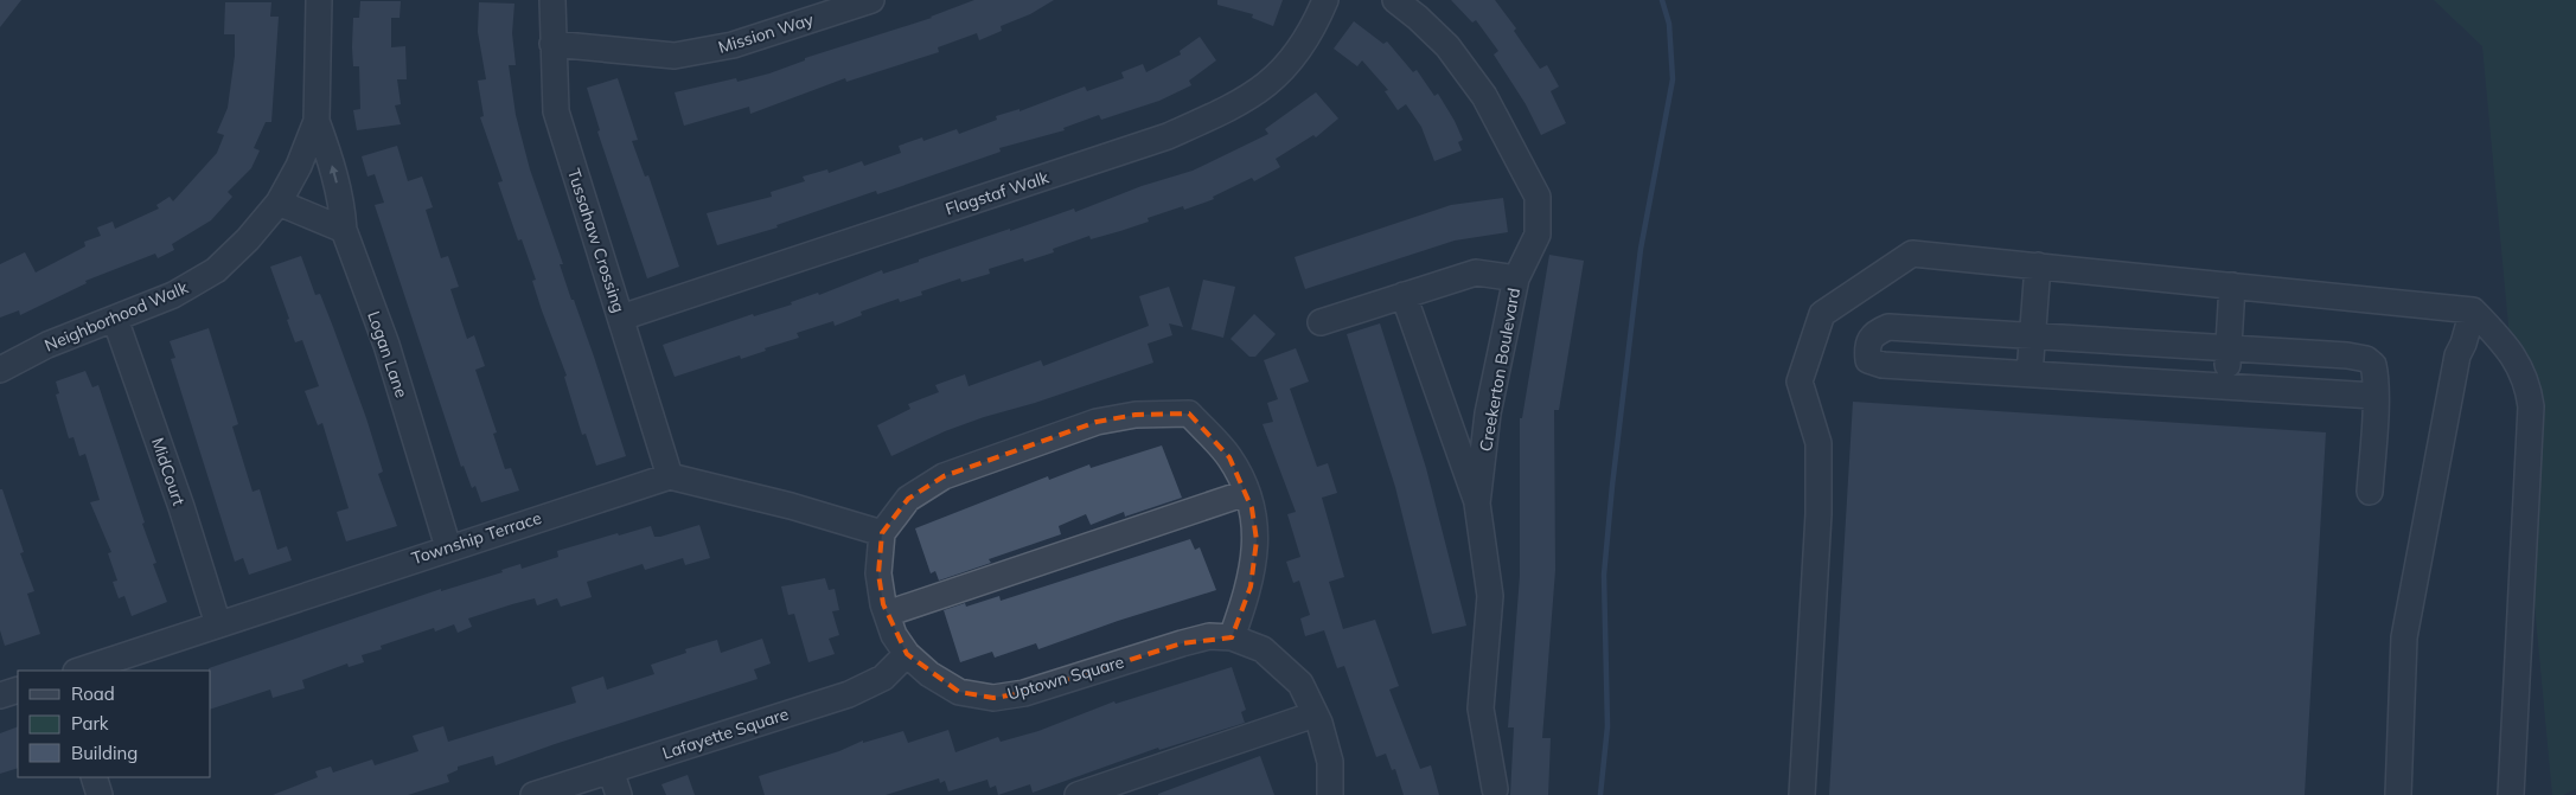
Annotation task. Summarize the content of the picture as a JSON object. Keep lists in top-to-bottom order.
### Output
{
  "streets": {
    "street": [
      "Mission Way",
      "Flagstaf Walk",
      "Tussahaw Crossing",
      "Neighborhood Walk",
      "Logan Lane",
      "Creekerton Boulevard",
      "MidCourt",
      "Township Terrace",
      "Uptown Square",
      "Lafayette Square"
    ]
  },
  "crossings": [
    ["Mission Way", "Tussahaw Crossing"],
    ["Flagstaf Walk", "Tussahaw Crossing"],
    ["Tussahaw Crossing", "Township Terrace"],
    ["Neighborhood Walk", "Logan Lane"],
    ["Neighborhood Walk", "MidCourt"],
    ["Logan Lane", "Township Terrace"],
    ["MidCourt", "Township Terrace"],
    ["Uptown Square", "Lafayette Square"]
  ],
  "legend": ["Road", "Park", "Building"]
}
